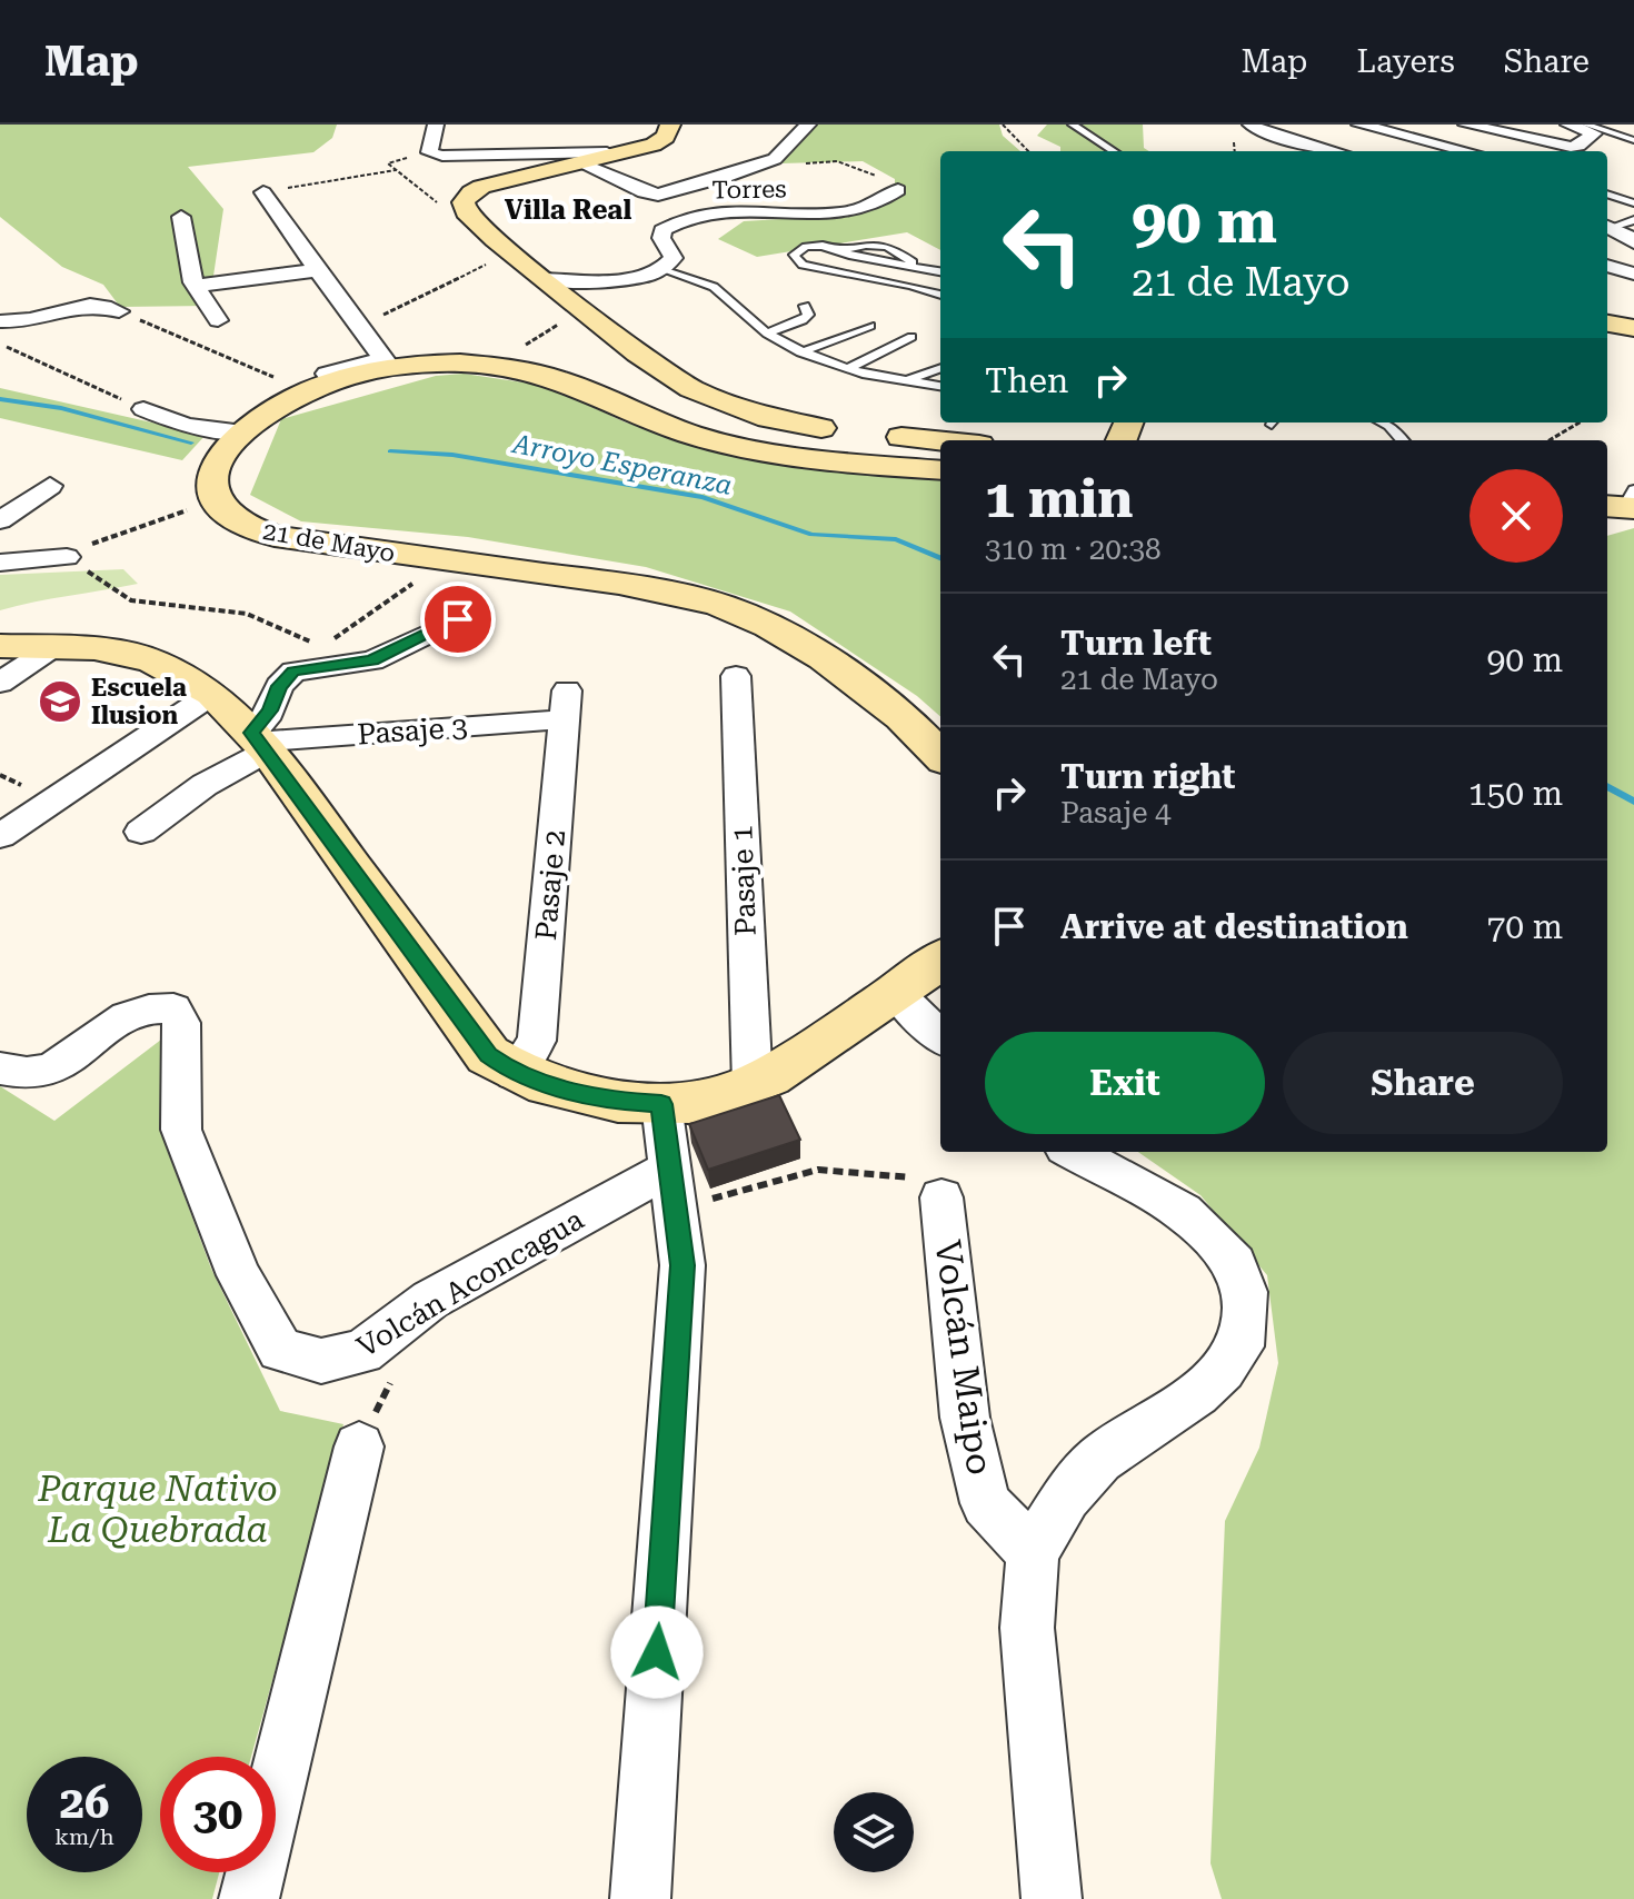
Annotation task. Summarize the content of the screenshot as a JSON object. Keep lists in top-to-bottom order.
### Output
{
  "streets": {
    "street": [
      "Torres",
      "21 de Mayo",
      "Pasaje 3",
      "Pasaje 1",
      "Pasaje 2",
      "Volcán Aconcagua",
      "Volcán Maipo"
    ]
  },
  "crossings": [
    ["Pasaje 3", "Pasaje 2"]
  ],
  "districts": ["Villa Real"],
  "water": ["Arroyo Esperanza"],
  "parks": ["Parque Nativo La Quebrada"],
  "places": {
    "school or university": ["Escuela Ilusion"]
  },
  "page": {
    "header": "Map",
    "nav": ["Map", "Layers", "Share"],
    "turn": ["90 m", "21 de Mayo"],
    "then": "Then",
    "heading": ["1 min", "310 m · 20:38"],
    "list": [
      {
        "name": "Turn left",
        "note": "21 de Mayo",
        "value": "90 m"
      },
      {
        "name": "Turn right",
        "note": "Pasaje 4",
        "value": "150 m"
      },
      {
        "name": "Arrive at destination",
        "value": "70 m"
      }
    ],
    "buttons": ["Exit", "Share"],
    "speed": "26 km/h",
    "limit": "30"
  }
}
